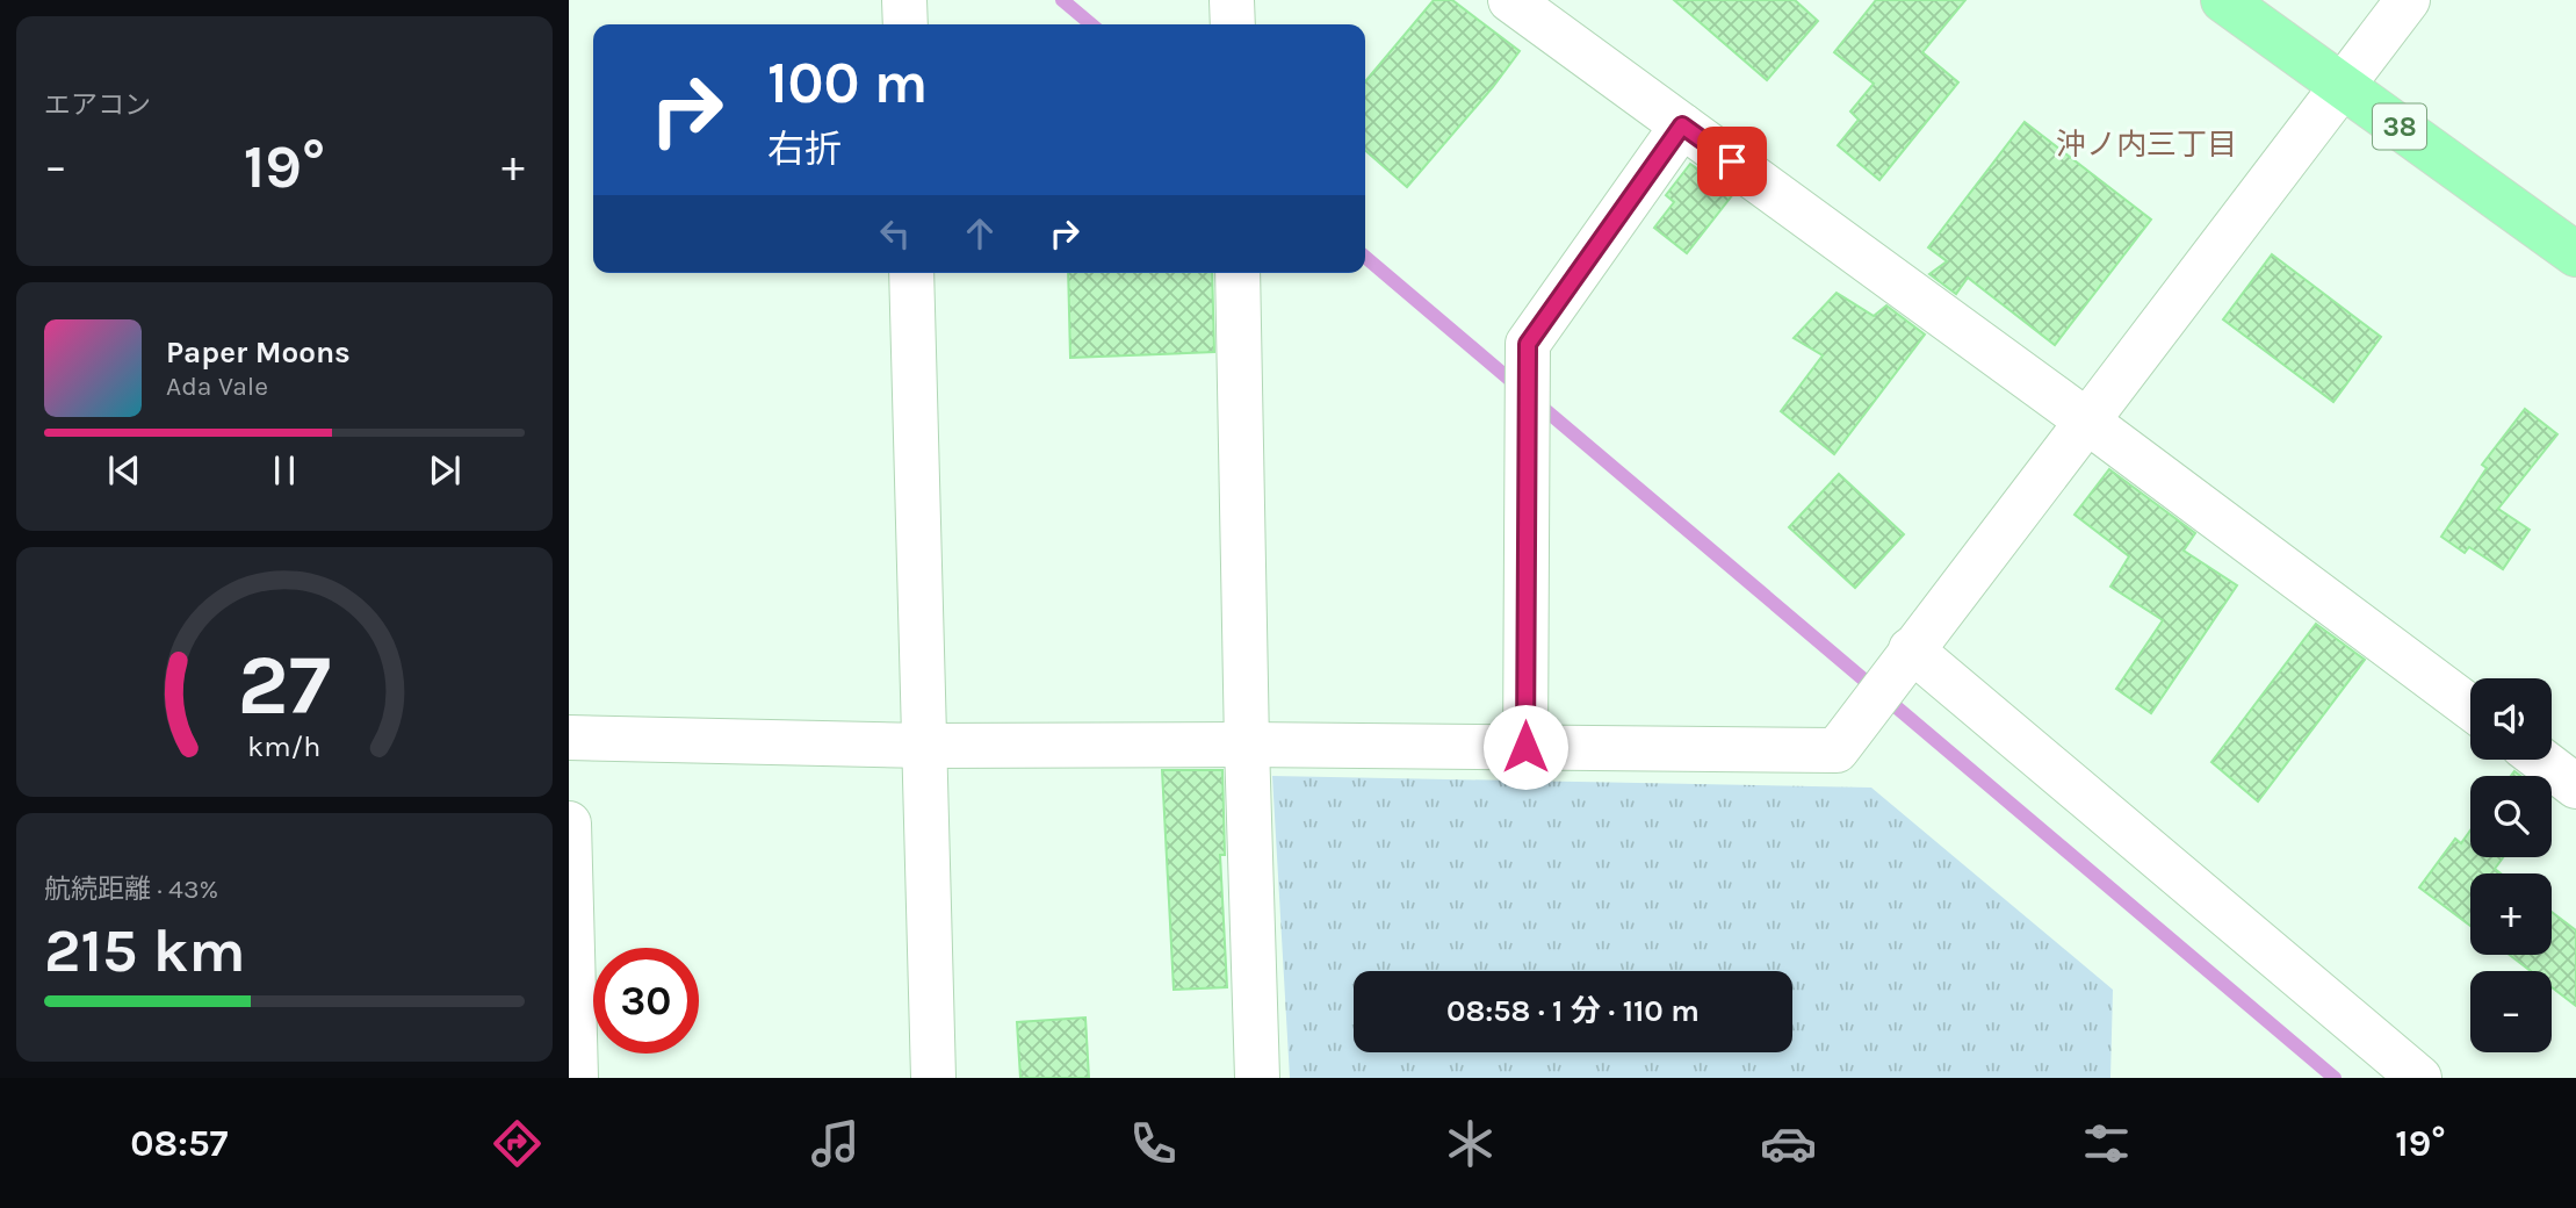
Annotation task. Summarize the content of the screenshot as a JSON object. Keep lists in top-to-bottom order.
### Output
{
  "streets": {
    "main road": ["38"]
  },
  "districts": ["沖ノ内三丁目"],
  "page": {
    "tile": [
      "エアコン",
      ["航続距離 · 43%", "215 km"]
    ],
    "turn": ["100 m", "右折"],
    "heat": ["−", "19°", "+"],
    "song": ["Paper Moons", "Ada Vale"],
    "map_buttons": ["+", "−"],
    "limit": "30",
    "trip": "08:58 · 1 分 · 110 m",
    "tabs": ["08:57", "19°"],
    "gauge": ["27", "km/h"]
  }
}
